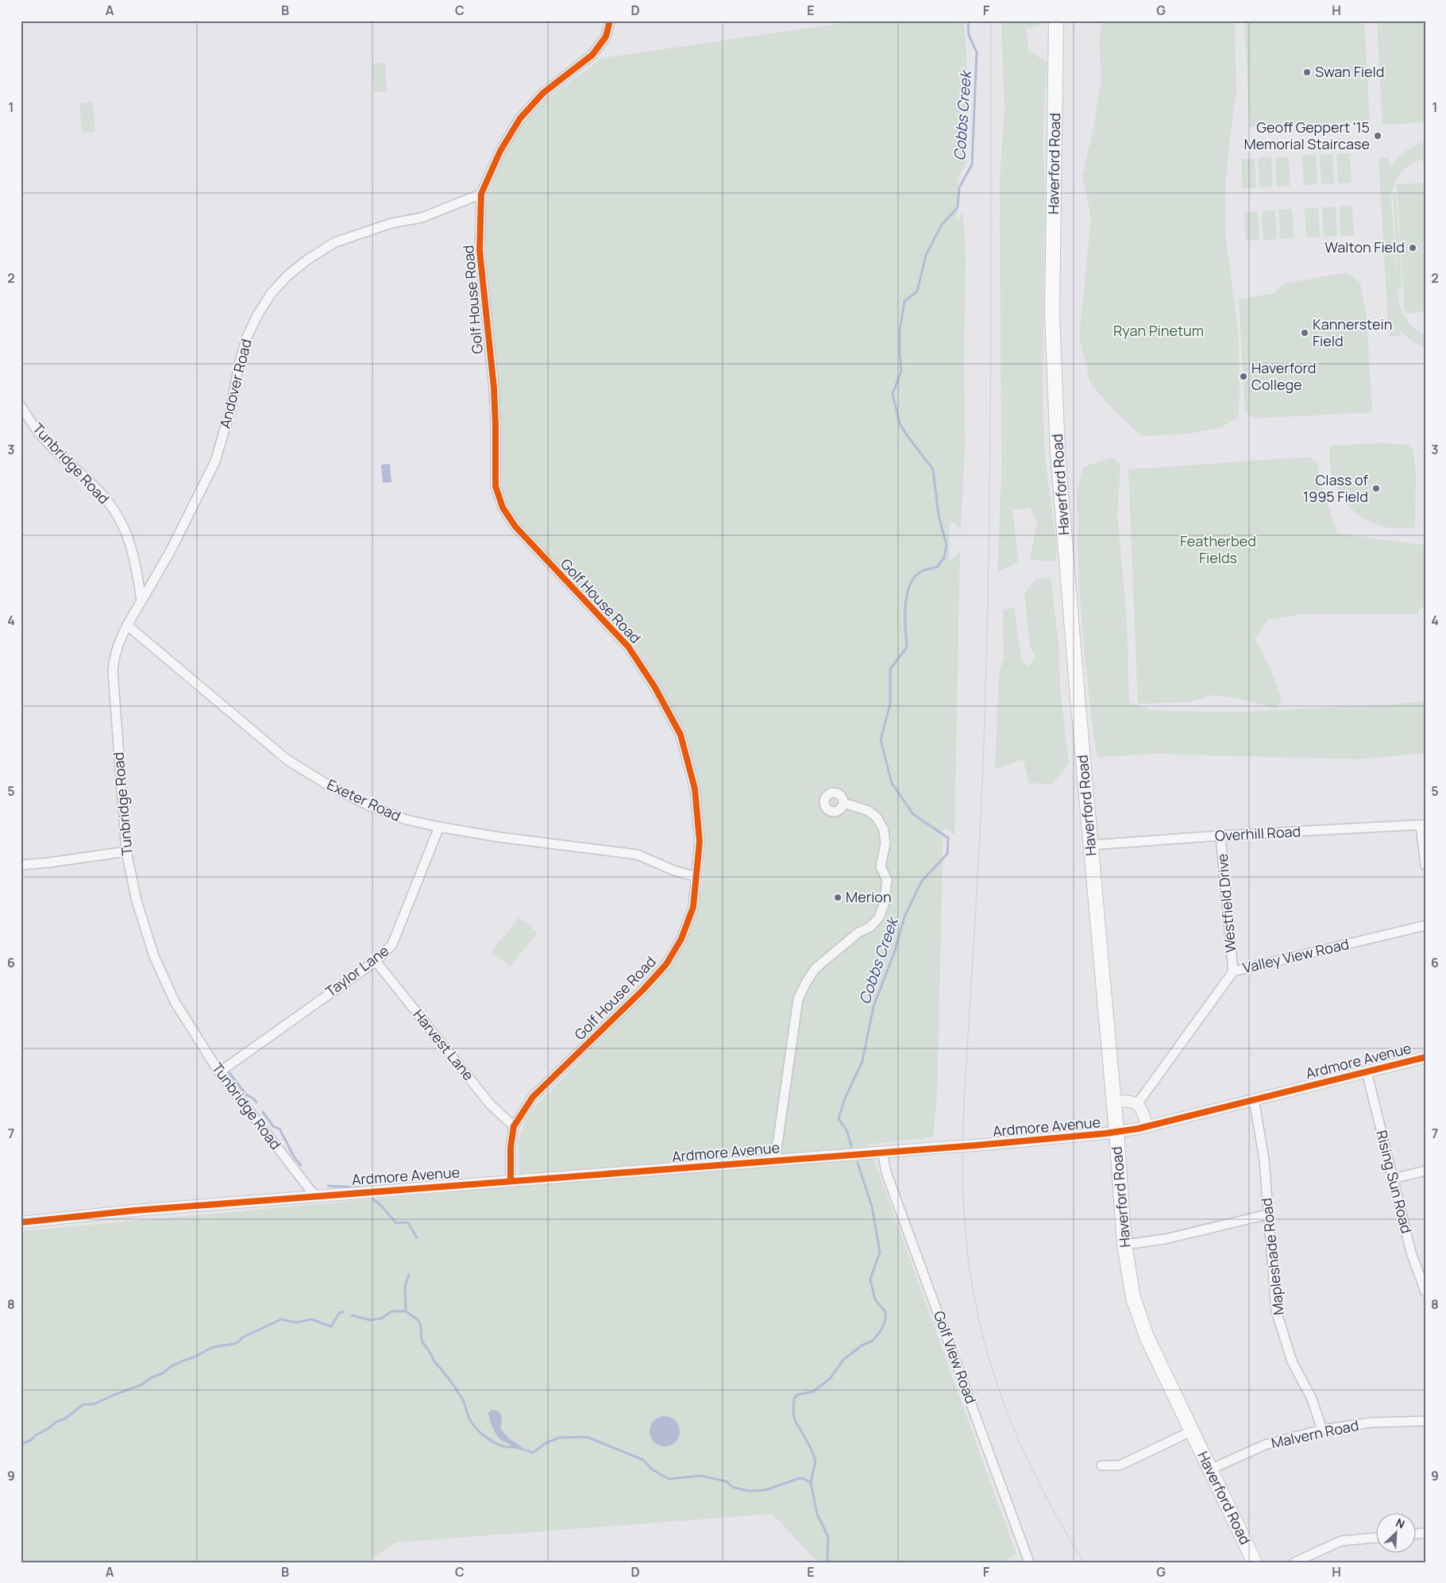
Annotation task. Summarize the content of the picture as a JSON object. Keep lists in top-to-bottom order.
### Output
{
  "streets": {
    "main road": ["Haverford Road"],
    "street": [
      "Golf House Road",
      "Andover Road",
      "Tunbridge Road",
      "Exeter Road",
      "Overhill Road",
      "Westfield Drive",
      "Valley View Road",
      "Taylor Lane",
      "Harvest Lane",
      "Ardmore Avenue",
      "Rising Sun Road",
      "Mapleshade Road",
      "Golf View Road",
      "Malvern Road"
    ]
  },
  "crossings": [
    ["Haverford Road", "Overhill Road"],
    ["Haverford Road", "Ardmore Avenue"],
    ["Haverford Road", "Malvern Road"],
    ["Golf House Road", "Andover Road"],
    ["Golf House Road", "Exeter Road"],
    ["Golf House Road", "Harvest Lane"],
    ["Golf House Road", "Ardmore Avenue"],
    ["Andover Road", "Tunbridge Road"],
    ["Tunbridge Road", "Exeter Road"],
    ["Tunbridge Road", "Taylor Lane"],
    ["Tunbridge Road", "Ardmore Avenue"],
    ["Exeter Road", "Taylor Lane"],
    ["Overhill Road", "Westfield Drive"],
    ["Westfield Drive", "Valley View Road"],
    ["Taylor Lane", "Harvest Lane"],
    ["Ardmore Avenue", "Rising Sun Road"],
    ["Ardmore Avenue", "Mapleshade Road"],
    ["Ardmore Avenue", "Golf View Road"],
    ["Mapleshade Road", "Malvern Road"]
  ],
  "water": ["Cobbs Creek"],
  "parks": ["Ryan Pinetum", "Featherbed Fields"],
  "places": [
    "Swan Field",
    "Geoff Geppert '15 Memorial Staircase",
    "Walton Field",
    "Kannerstein Field",
    "Haverford College",
    "Class of 1995 Field",
    "Merion"
  ],
  "north": "top right",
  "grid": {
    "columns": [
      "A",
      "B",
      "C",
      "D",
      "E",
      "F",
      "G",
      "H"
    ],
    "rows": [
      "1",
      "2",
      "3",
      "4",
      "5",
      "6",
      "7",
      "8",
      "9"
    ]
  }
}
